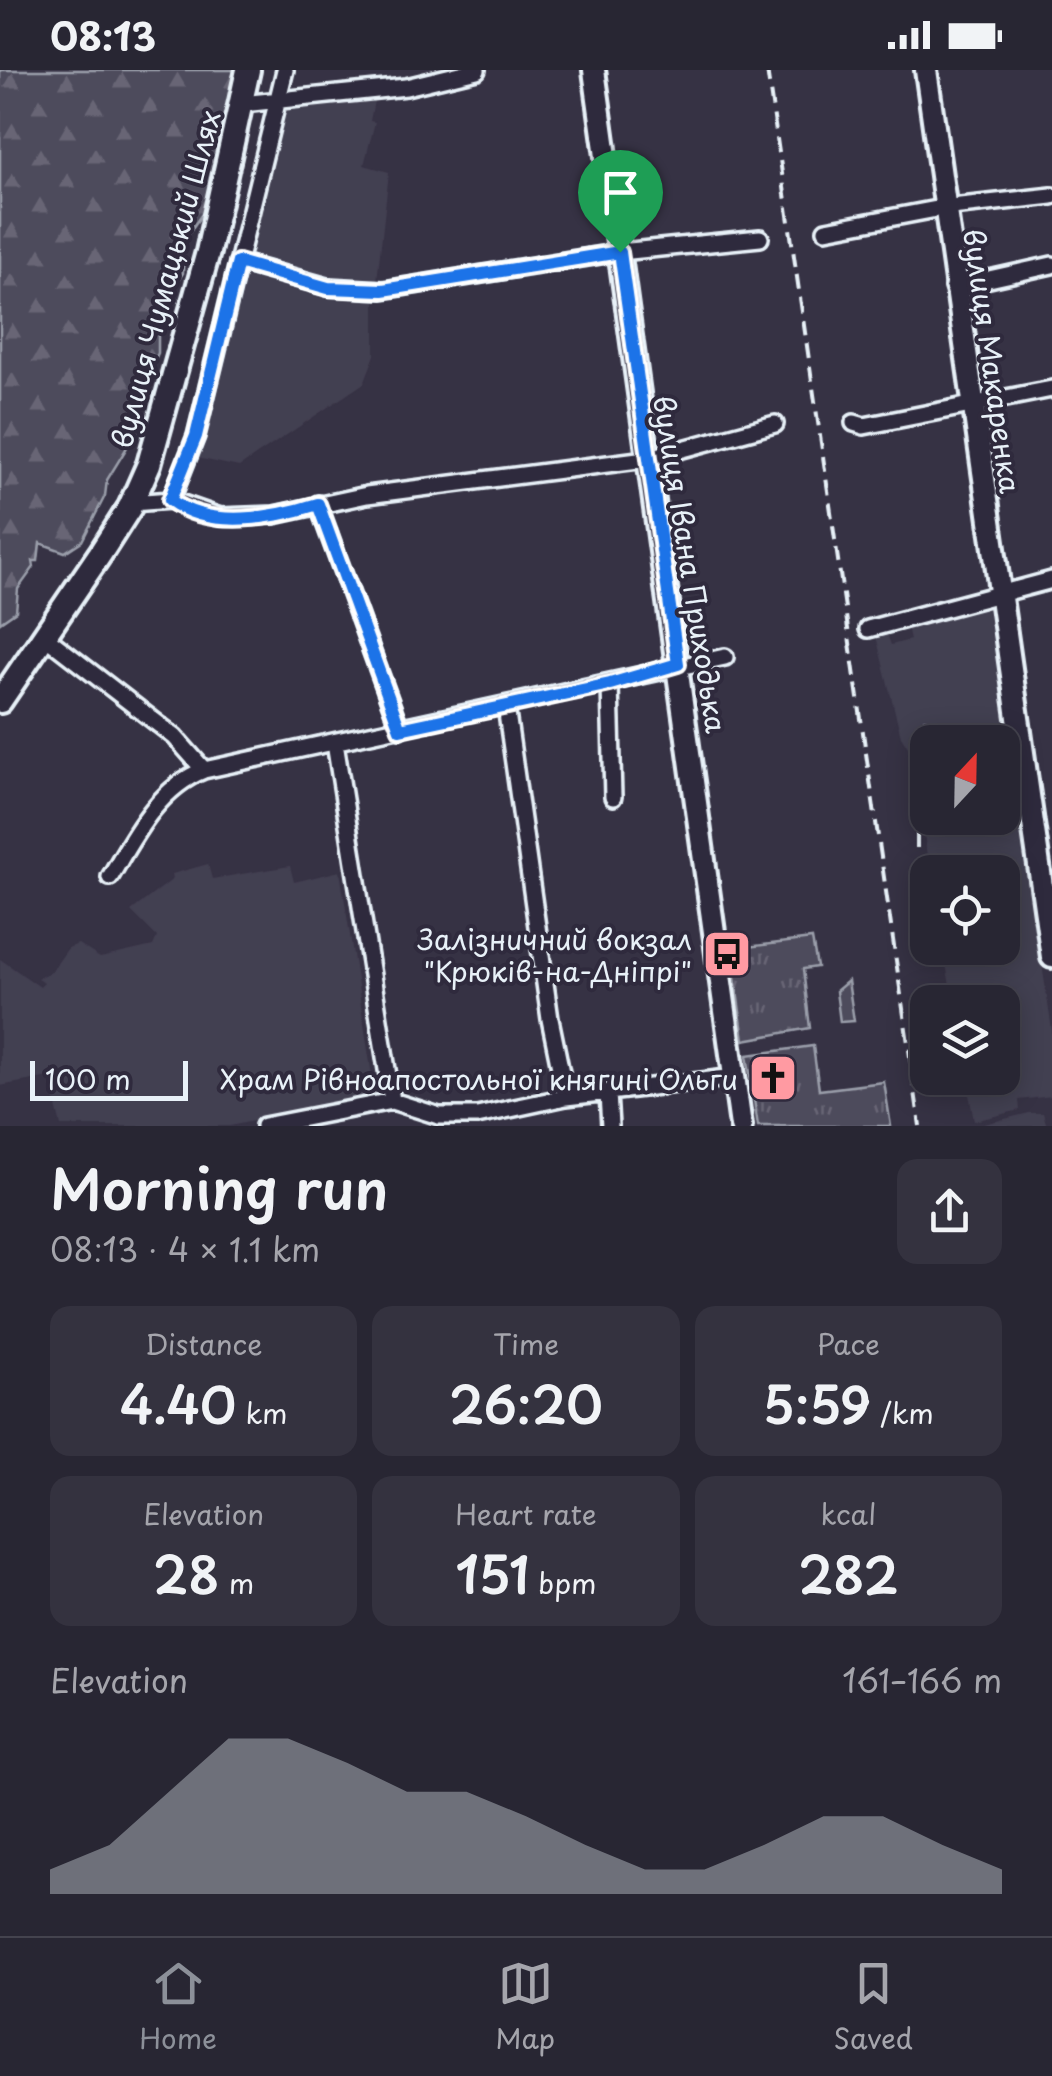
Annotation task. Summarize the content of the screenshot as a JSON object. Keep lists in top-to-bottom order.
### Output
{
  "streets": {
    "highway": ["вулиця Чумацький Шлях"],
    "main road": ["вулиця Макаренка", "вулиця Івана Приходька"]
  },
  "places": {
    "bus stop": ["Залізничний вокзал \"Крюкiв-на-Днiпрi\""],
    "church": ["Храм Рівноапостольної княгині Ольги"]
  },
  "scale_bar": "100 m",
  "north": "top",
  "page": {
    "status": "08:13",
    "scale": "100 m",
    "heading": ["Morning run", "08:13 · 4 × 1.1 km"],
    "stats": [
      ["Distance", "4.40 km"],
      ["Time", "26:20"],
      ["Pace", "5:59 /km"],
      ["Elevation", "28 m"],
      ["Heart rate", "151 bpm"],
      ["kcal", "282"]
    ],
    "chart": ["Elevation", "161–166 m"],
    "tabs": ["Home", "Map", "Saved"]
  }
}
